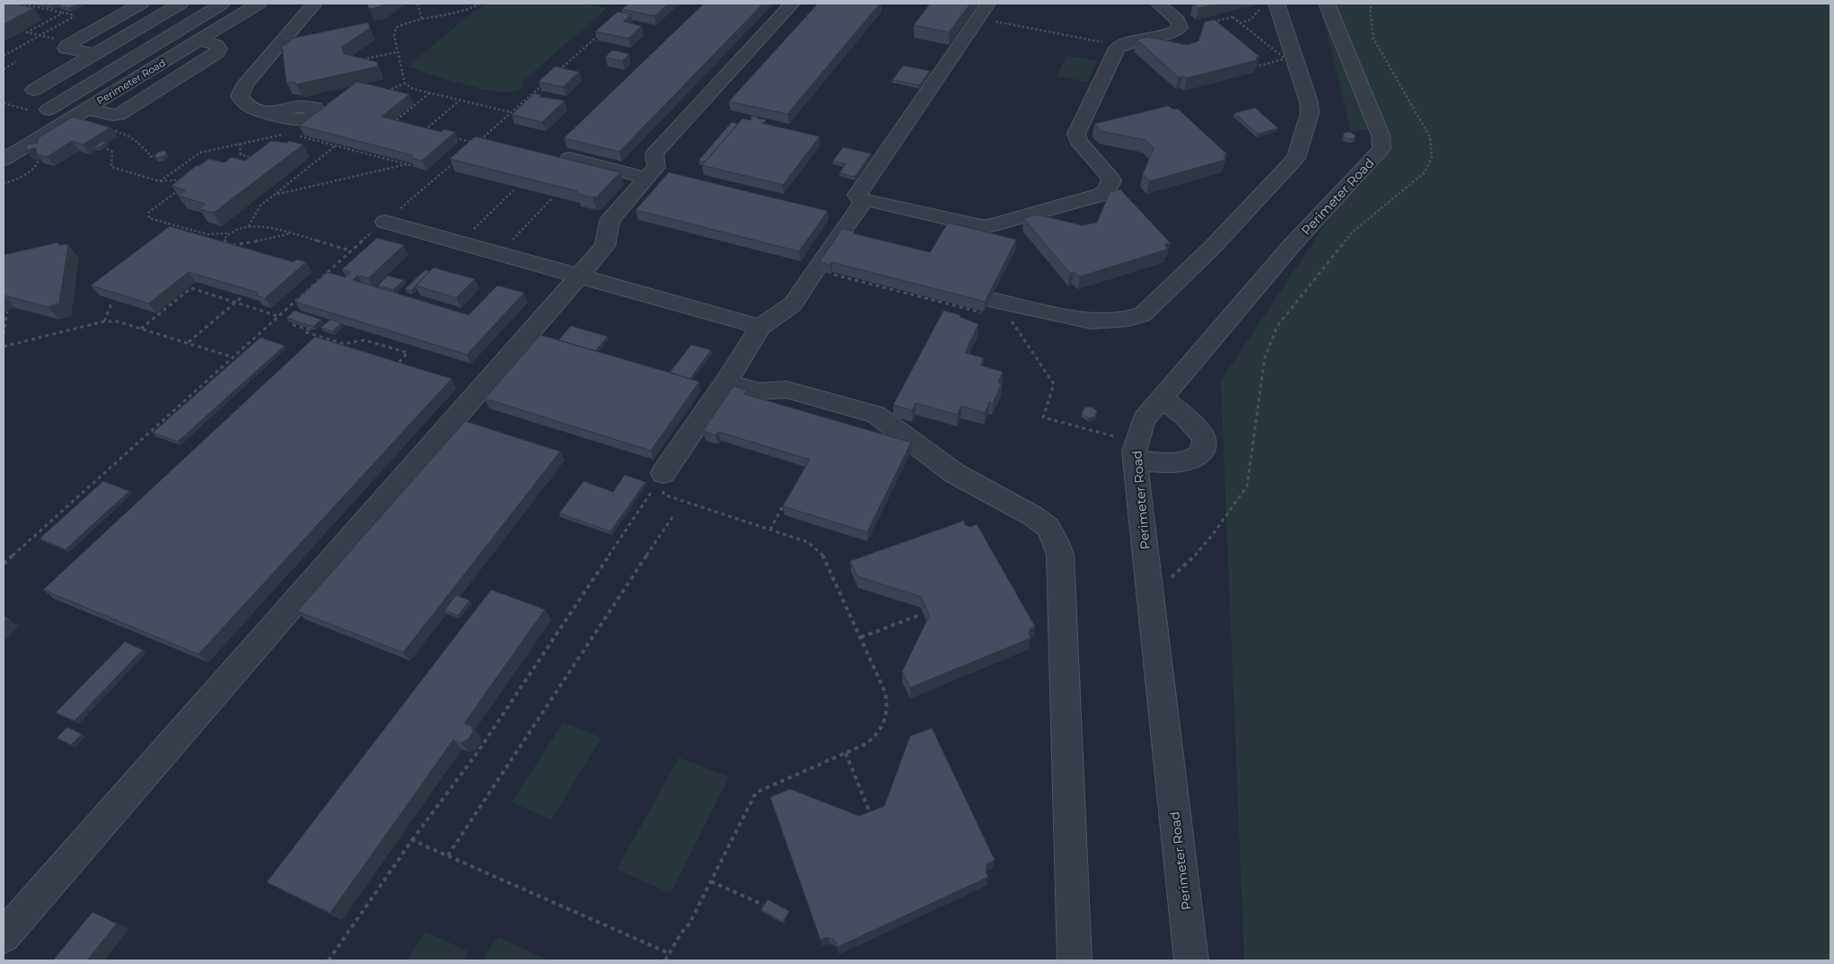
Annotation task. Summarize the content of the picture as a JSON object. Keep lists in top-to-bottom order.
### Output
{
  "streets": {
    "street": ["Perimeter Road"]
  }
}
